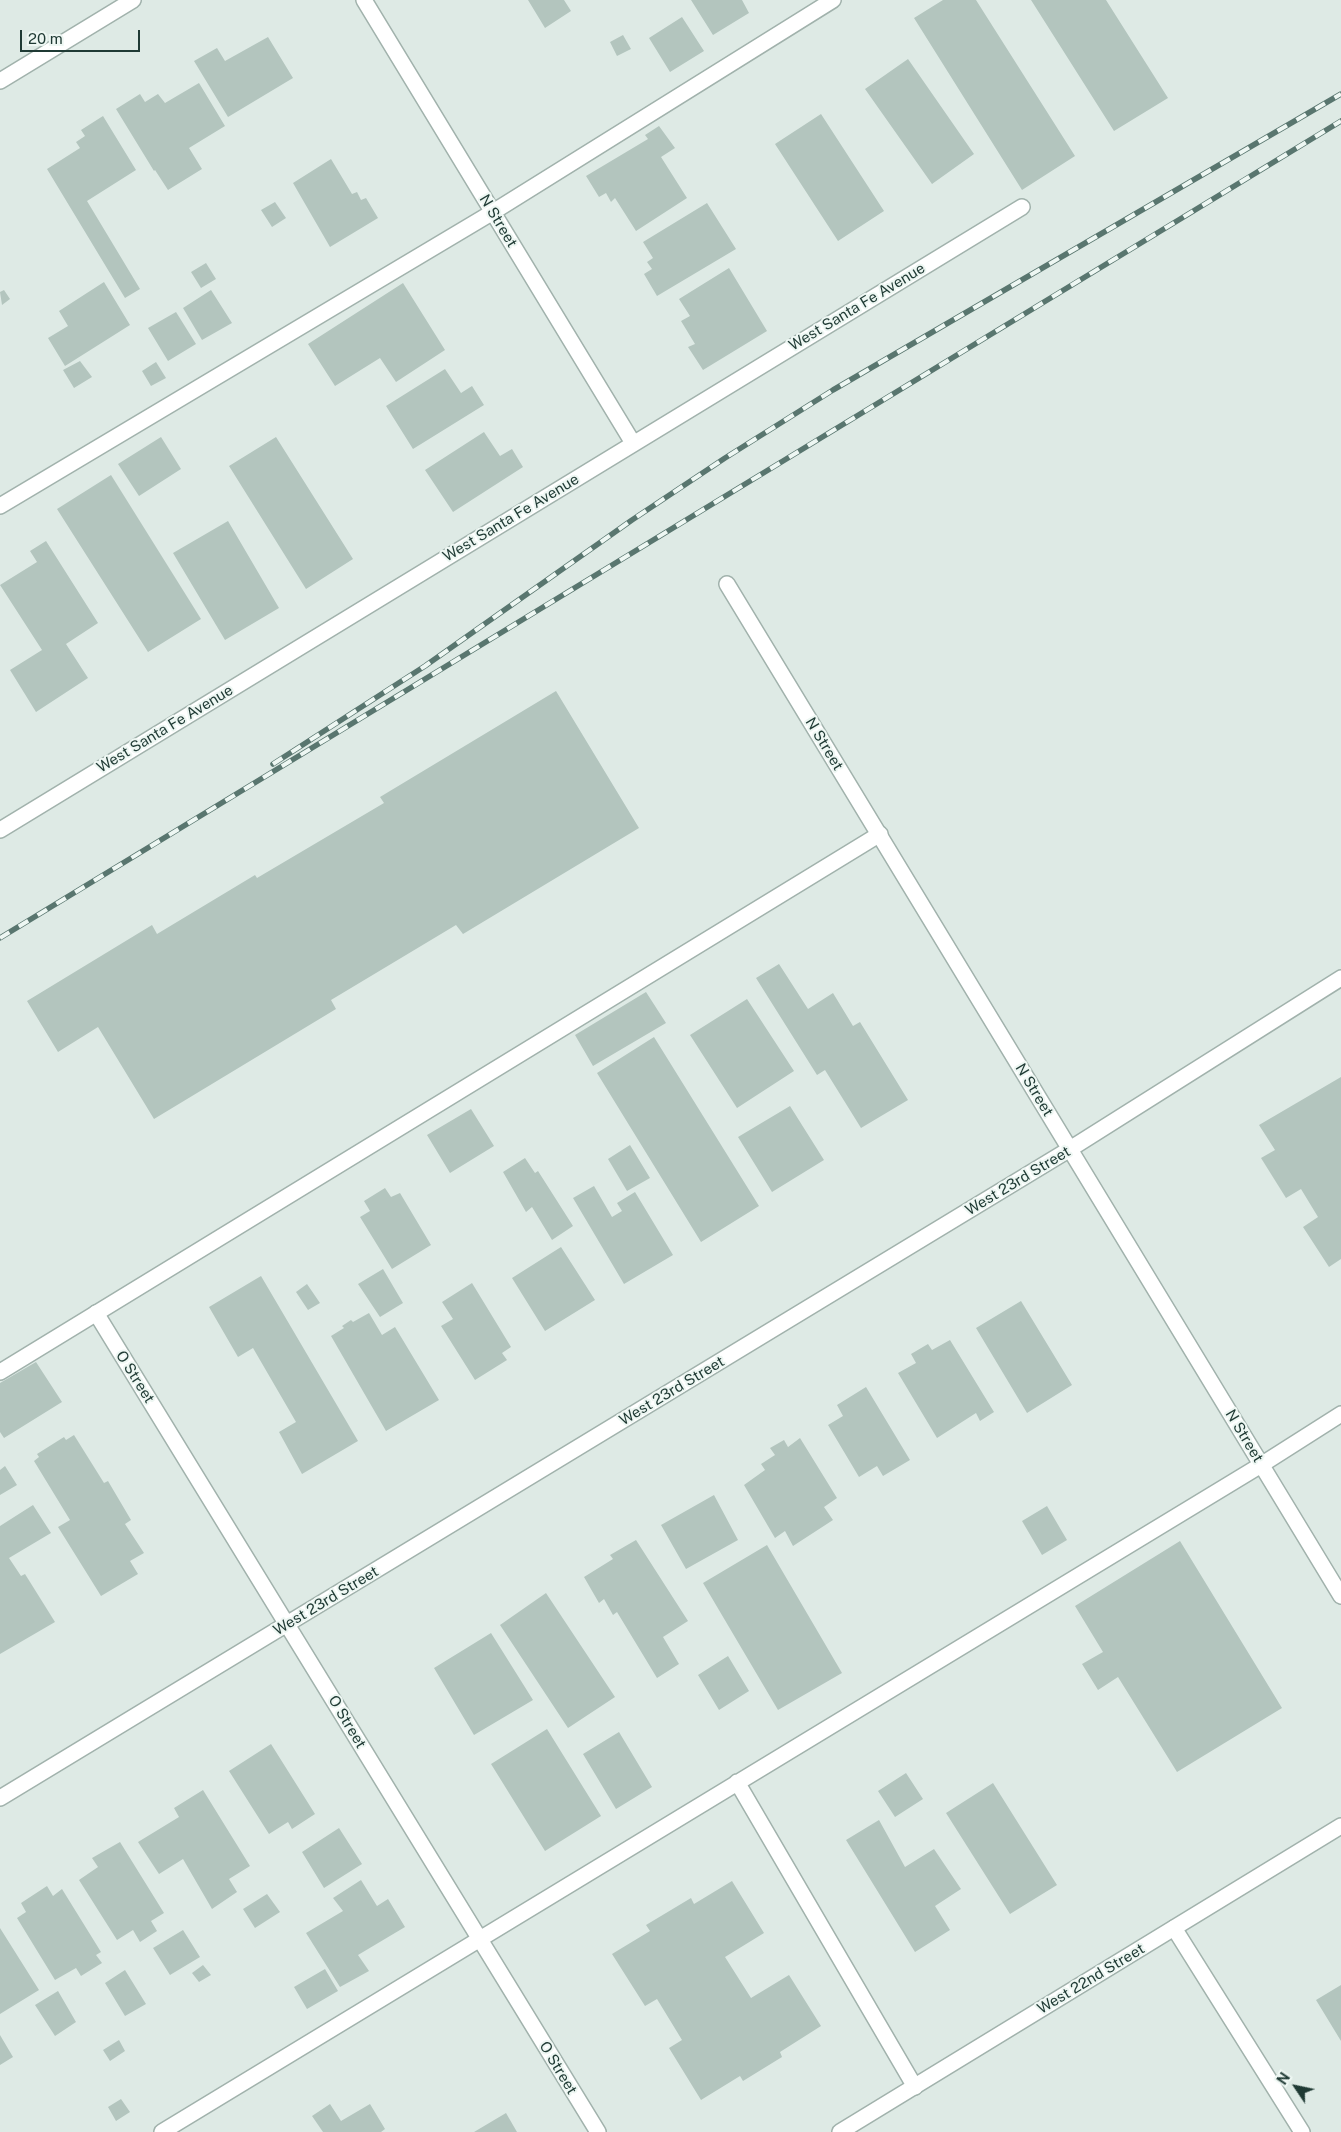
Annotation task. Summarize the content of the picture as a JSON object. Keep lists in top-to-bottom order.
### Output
{
  "streets": {
    "street": [
      "N Street",
      "West Santa Fe Avenue",
      "West 23rd Street",
      "O Street",
      "West 22nd Street"
    ]
  },
  "crossings": [
    ["N Street", "West Santa Fe Avenue"],
    ["N Street", "West 23rd Street"],
    ["West 23rd Street", "O Street"]
  ],
  "scale_bar": "20 m",
  "north": "top left"
}
